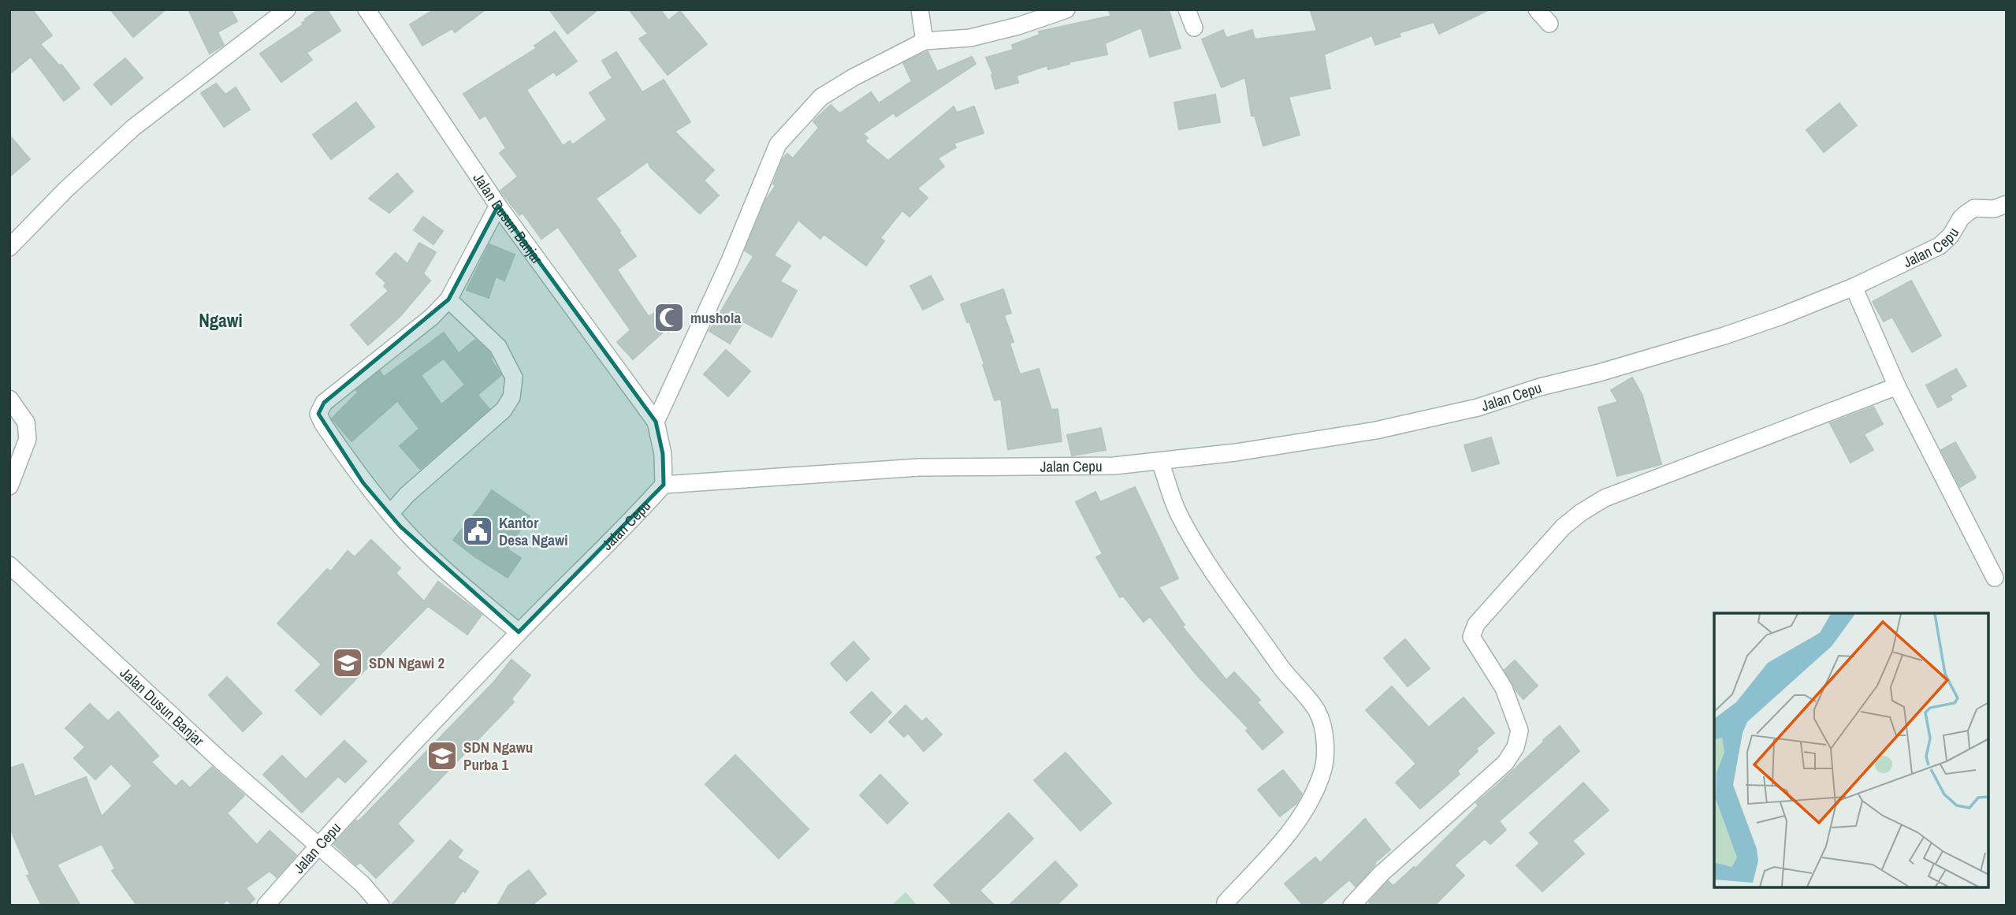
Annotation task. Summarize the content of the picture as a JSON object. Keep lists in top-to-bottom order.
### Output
{
  "streets": {
    "street": ["Jalan Dusun Banjar", "Jalan Cepu"]
  },
  "crossings": [
    ["Jalan Dusun Banjar", "Jalan Cepu"]
  ],
  "districts": ["Ngawi"],
  "places": {
    "mosque": ["mushola"],
    "public building": ["Kantor Desa Ngawi"],
    "school or university": ["SDN Ngawi 2", "SDN Ngawu Purba 1"]
  }
}
